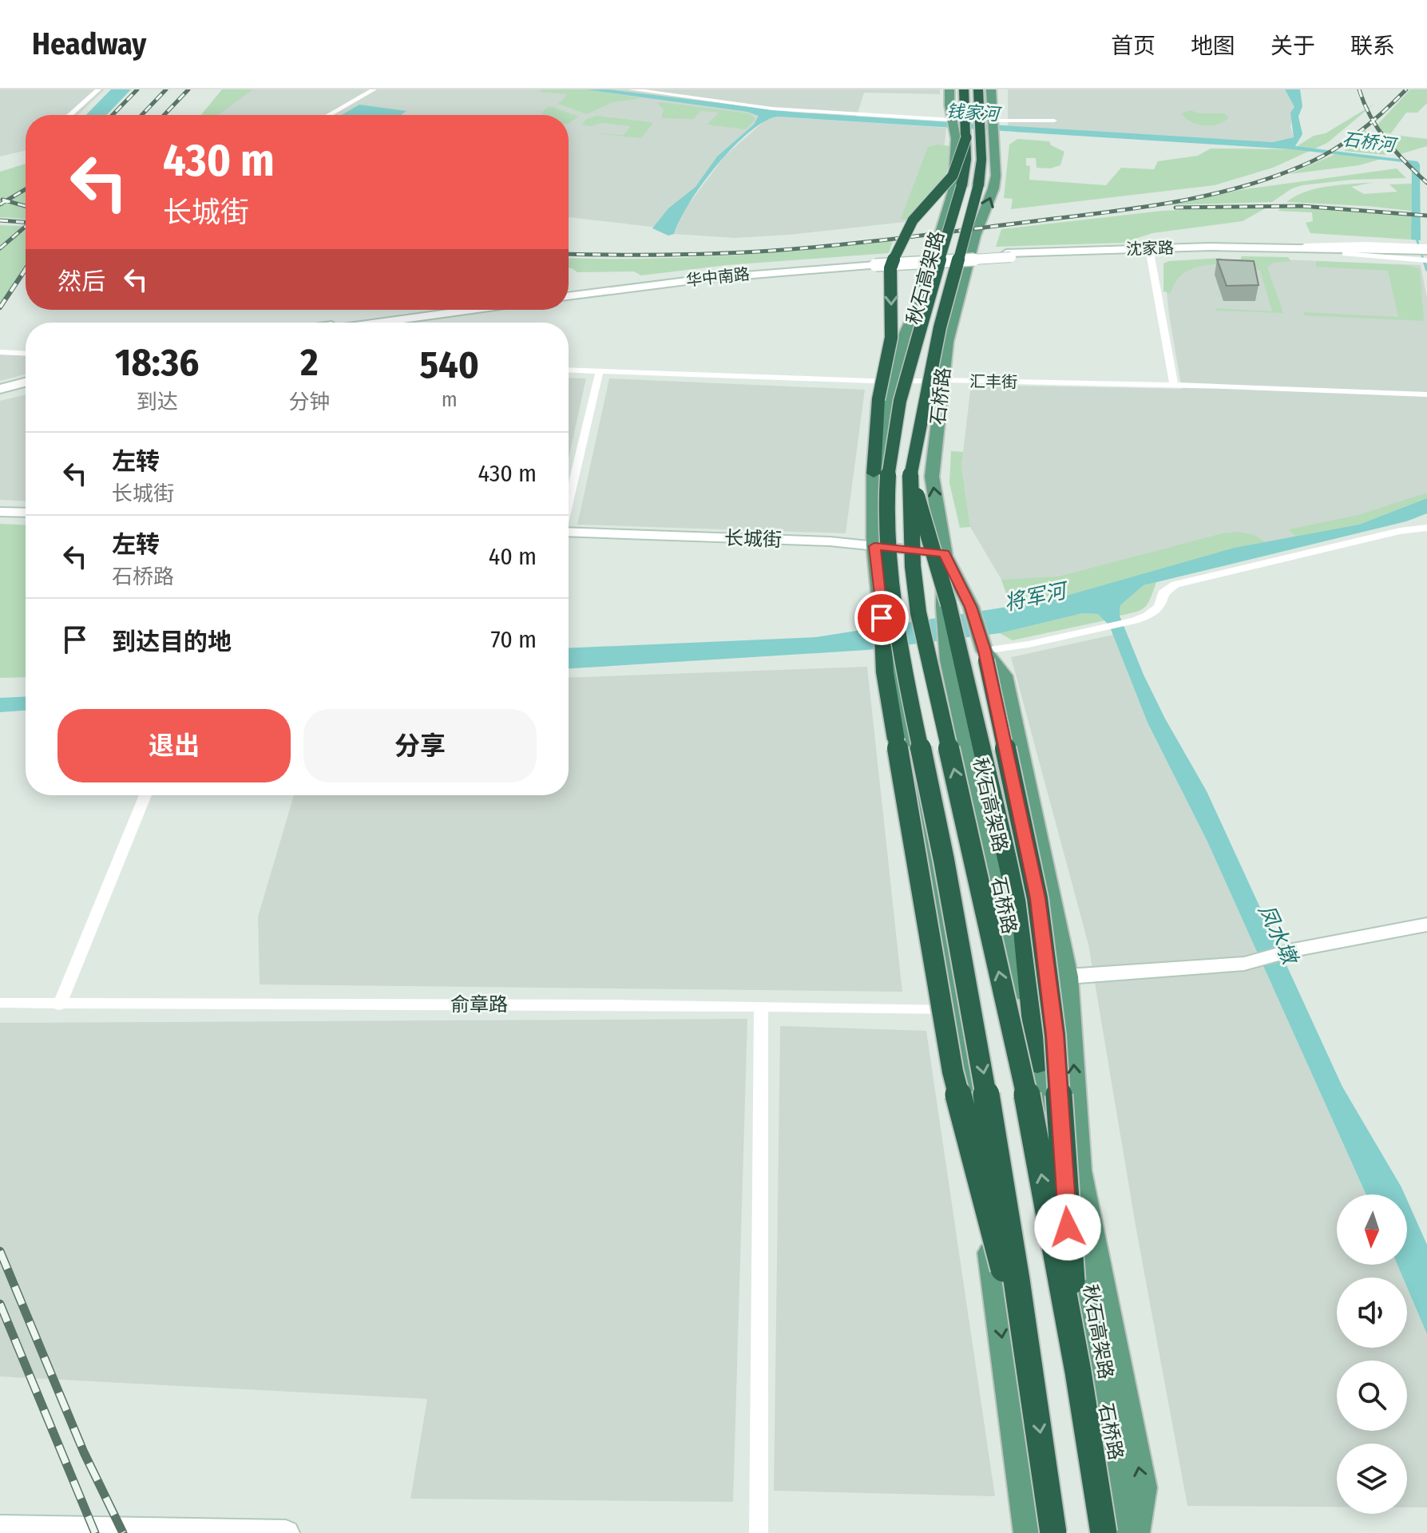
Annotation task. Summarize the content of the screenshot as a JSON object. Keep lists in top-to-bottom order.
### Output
{
  "streets": {
    "highway": ["秋石高架路"],
    "main road": [
      "沈家路",
      "华中南路",
      "石桥路",
      "长城街"
    ],
    "street": ["汇丰街", "俞章路"]
  },
  "crossings": [
    ["沈家路", "华中南路"],
    ["汇丰街", "石桥路"],
    ["石桥路", "长城街"]
  ],
  "water": [
    "钱家河",
    "石桥河",
    "将军河",
    "凤水墩"
  ],
  "north": "bottom",
  "page": {
    "header": "Headway",
    "nav": [
      "首页",
      "地图",
      "关于",
      "联系"
    ],
    "turn": ["430 m", "长城街"],
    "then": "然后",
    "eta": [
      "18:36",
      "到达",
      "2",
      "分钟",
      "540",
      "m"
    ],
    "list": [
      {
        "name": "左转",
        "note": "长城街",
        "value": "430 m"
      },
      {
        "name": "左转",
        "note": "石桥路",
        "value": "40 m"
      },
      {
        "name": "到达目的地",
        "value": "70 m"
      }
    ],
    "buttons": ["退出", "分享"]
  }
}
